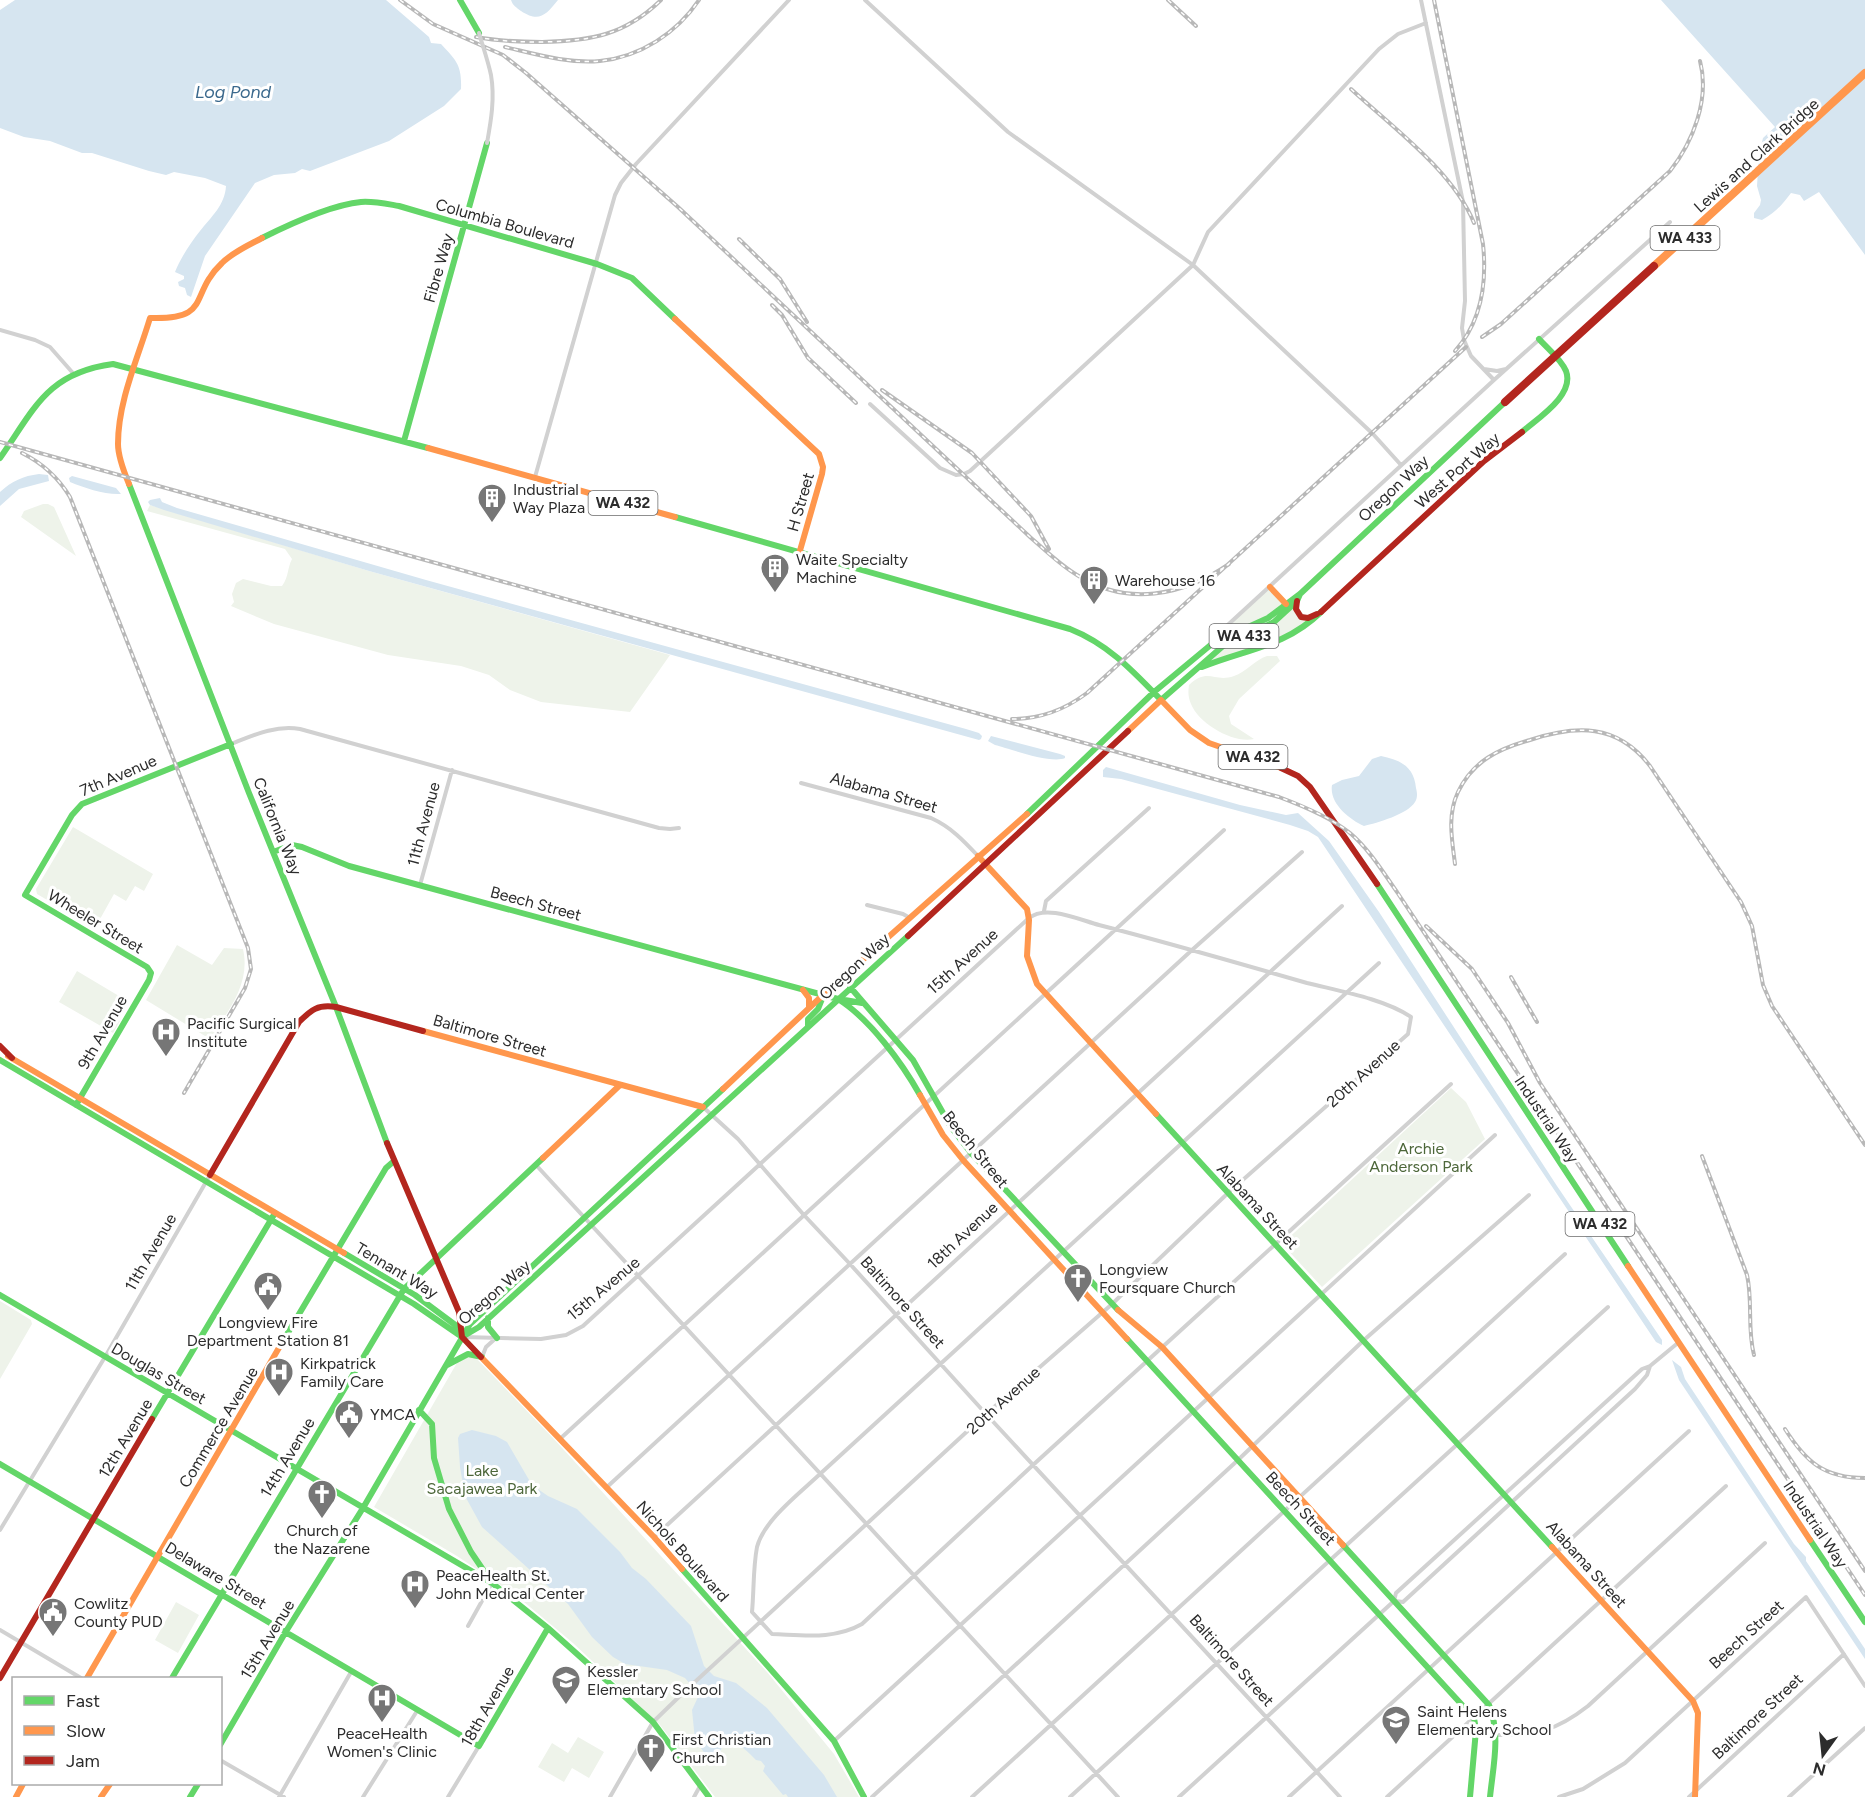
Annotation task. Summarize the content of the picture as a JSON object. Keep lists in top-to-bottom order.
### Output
{
  "streets": {
    "main road": [
      "Lewis and Clark Bridge",
      "Columbia Boulevard",
      "WA 433",
      "Fibre Way",
      "West Port Way",
      "Oregon Way",
      "H Street",
      "WA 432",
      "7th Avenue",
      "Alabama Street",
      "11th Avenue",
      "California Way",
      "Beech Street",
      "Wheeler Street",
      "15th Avenue",
      "9th Avenue",
      "Baltimore Street",
      "Industrial Way",
      "18th Avenue",
      "Tennant Way",
      "Douglas Street",
      "Commerce Avenue",
      "12th Avenue",
      "14th Avenue",
      "Nichols Boulevard",
      "Delaware Street"
    ],
    "street": ["20th Avenue"]
  },
  "crossings": [
    ["Lewis and Clark Bridge", "Oregon Way"],
    ["Columbia Boulevard", "Fibre Way"],
    ["Columbia Boulevard", "H Street"],
    ["Columbia Boulevard", "California Way"],
    ["Fibre Way", "WA 432"],
    ["West Port Way", "Oregon Way"],
    ["Oregon Way", "WA 432"],
    ["Oregon Way", "Alabama Street"],
    ["Oregon Way", "California Way"],
    ["Oregon Way", "Beech Street"],
    ["Oregon Way", "15th Avenue"],
    ["Oregon Way", "Baltimore Street"],
    ["Oregon Way", "Industrial Way"],
    ["Oregon Way", "Tennant Way"],
    ["Oregon Way", "Nichols Boulevard"],
    ["H Street", "WA 432"],
    ["WA 432", "California Way"],
    ["WA 432", "Industrial Way"],
    ["7th Avenue", "California Way"],
    ["7th Avenue", "Wheeler Street"],
    ["Alabama Street", "Beech Street"],
    ["Alabama Street", "15th Avenue"],
    ["Alabama Street", "20th Avenue"],
    ["Alabama Street", "18th Avenue"],
    ["11th Avenue", "California Way"],
    ["11th Avenue", "Beech Street"],
    ["11th Avenue", "Baltimore Street"],
    ["11th Avenue", "Tennant Way"],
    ["11th Avenue", "Douglas Street"],
    ["11th Avenue", "Delaware Street"],
    ["California Way", "Beech Street"],
    ["California Way", "15th Avenue"],
    ["California Way", "Baltimore Street"],
    ["California Way", "Tennant Way"],
    ["California Way", "Commerce Avenue"],
    ["California Way", "14th Avenue"],
    ["California Way", "Nichols Boulevard"],
    ["Beech Street", "15th Avenue"],
    ["Beech Street", "Baltimore Street"],
    ["Beech Street", "20th Avenue"],
    ["Beech Street", "18th Avenue"],
    ["Wheeler Street", "9th Avenue"],
    ["15th Avenue", "Baltimore Street"],
    ["15th Avenue", "Tennant Way"],
    ["15th Avenue", "Douglas Street"],
    ["15th Avenue", "Nichols Boulevard"],
    ["15th Avenue", "Delaware Street"],
    ["9th Avenue", "Tennant Way"],
    ["Baltimore Street", "20th Avenue"],
    ["Baltimore Street", "18th Avenue"],
    ["Baltimore Street", "14th Avenue"],
    ["20th Avenue", "Nichols Boulevard"],
    ["18th Avenue", "Nichols Boulevard"],
    ["18th Avenue", "Delaware Street"],
    ["Tennant Way", "Commerce Avenue"],
    ["Tennant Way", "12th Avenue"],
    ["Tennant Way", "14th Avenue"],
    ["Tennant Way", "Nichols Boulevard"],
    ["Douglas Street", "Commerce Avenue"],
    ["Douglas Street", "12th Avenue"],
    ["Douglas Street", "14th Avenue"],
    ["Commerce Avenue", "Delaware Street"],
    ["12th Avenue", "Delaware Street"],
    ["14th Avenue", "Delaware Street"]
  ],
  "water": ["Log Pond"],
  "parks": ["Archie Anderson Park", "Lake Sacajawea Park"],
  "places": {
    "building": ["Industrial Way Plaza", "Waite Specialty Machine", "Warehouse 16"],
    "hospital": [
      "Pacific Surgical Institute",
      "Kirkpatrick Family Care",
      "PeaceHealth St. John Medical Center",
      "PeaceHealth Women's Clinic"
    ],
    "church": ["Longview Foursquare Church", "Church of the Nazarene", "First Christian Church"],
    "public building": ["Longview Fire Department Station 81", "YMCA", "Cowlitz County PUD"],
    "school or university": ["Kessler Elementary School", "Saint Helens Elementary School"]
  },
  "legend": ["Fast", "Slow", "Jam"],
  "north": "bottom"
}
